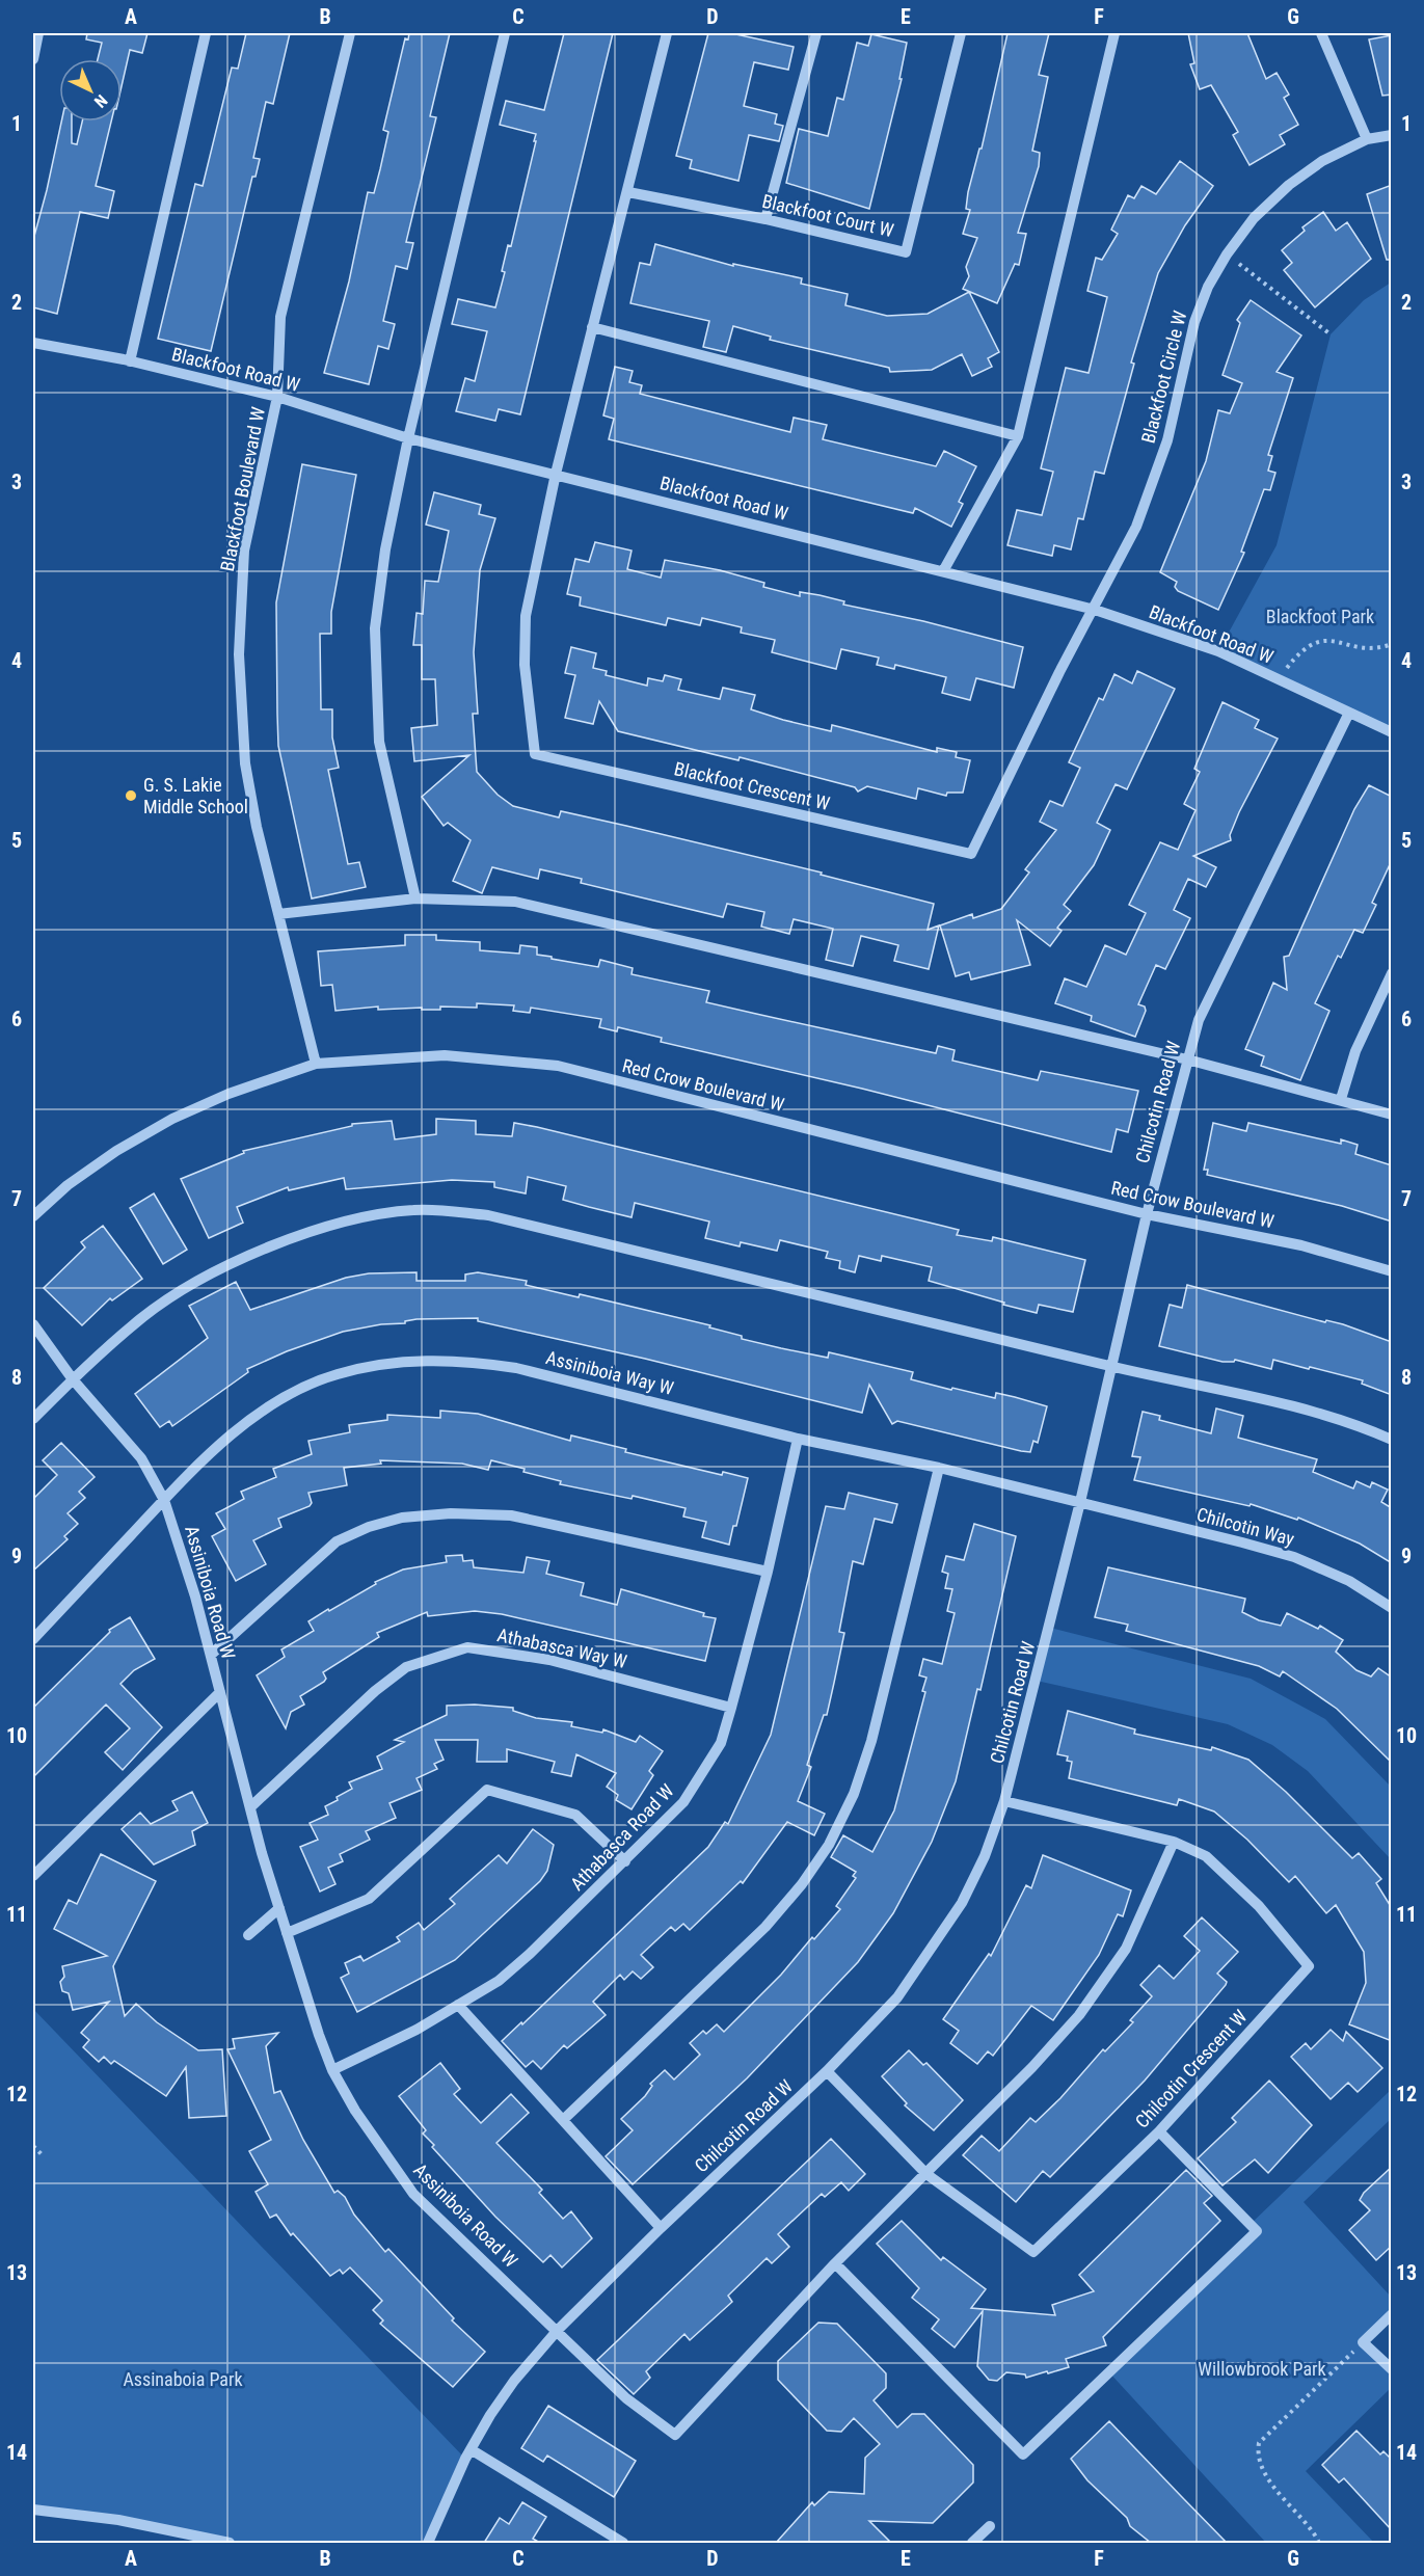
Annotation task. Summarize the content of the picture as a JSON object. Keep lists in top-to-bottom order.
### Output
{
  "streets": {
    "street": [
      "Blackfoot Court W",
      "Blackfoot Road W",
      "Blackfoot Circle W",
      "Blackfoot Boulevard W",
      "Blackfoot Crescent W",
      "Red Crow Boulevard W",
      "Chilcotin Road W",
      "Assiniboia Way W",
      "Chilcotin Way",
      "Assiniboia Road W",
      "Athabasca Way W",
      "Athabasca Road W",
      "Chilcotin Crescent W"
    ]
  },
  "crossings": [
    ["Blackfoot Road W", "Blackfoot Circle W"],
    ["Blackfoot Road W", "Blackfoot Boulevard W"],
    ["Blackfoot Road W", "Blackfoot Crescent W"],
    ["Blackfoot Road W", "Chilcotin Road W"],
    ["Blackfoot Circle W", "Blackfoot Crescent W"],
    ["Blackfoot Boulevard W", "Red Crow Boulevard W"],
    ["Red Crow Boulevard W", "Chilcotin Road W"],
    ["Chilcotin Road W", "Assiniboia Way W"],
    ["Chilcotin Road W", "Chilcotin Way"],
    ["Chilcotin Road W", "Assiniboia Road W"],
    ["Chilcotin Road W", "Chilcotin Crescent W"],
    ["Assiniboia Way W", "Chilcotin Way"],
    ["Assiniboia Way W", "Assiniboia Road W"],
    ["Assiniboia Way W", "Athabasca Road W"],
    ["Assiniboia Road W", "Athabasca Way W"],
    ["Assiniboia Road W", "Athabasca Road W"],
    ["Athabasca Way W", "Athabasca Road W"]
  ],
  "parks": ["Blackfoot Park", "Willowbrook Park", "Assinaboia Park"],
  "places": ["G. S. Lakie Middle School"],
  "north": "bottom right",
  "grid": {
    "columns": [
      "A",
      "B",
      "C",
      "D",
      "E",
      "F",
      "G"
    ],
    "rows": [
      "1",
      "2",
      "3",
      "4",
      "5",
      "6",
      "7",
      "8",
      "9",
      "10",
      "11",
      "12",
      "13",
      "14"
    ]
  }
}
